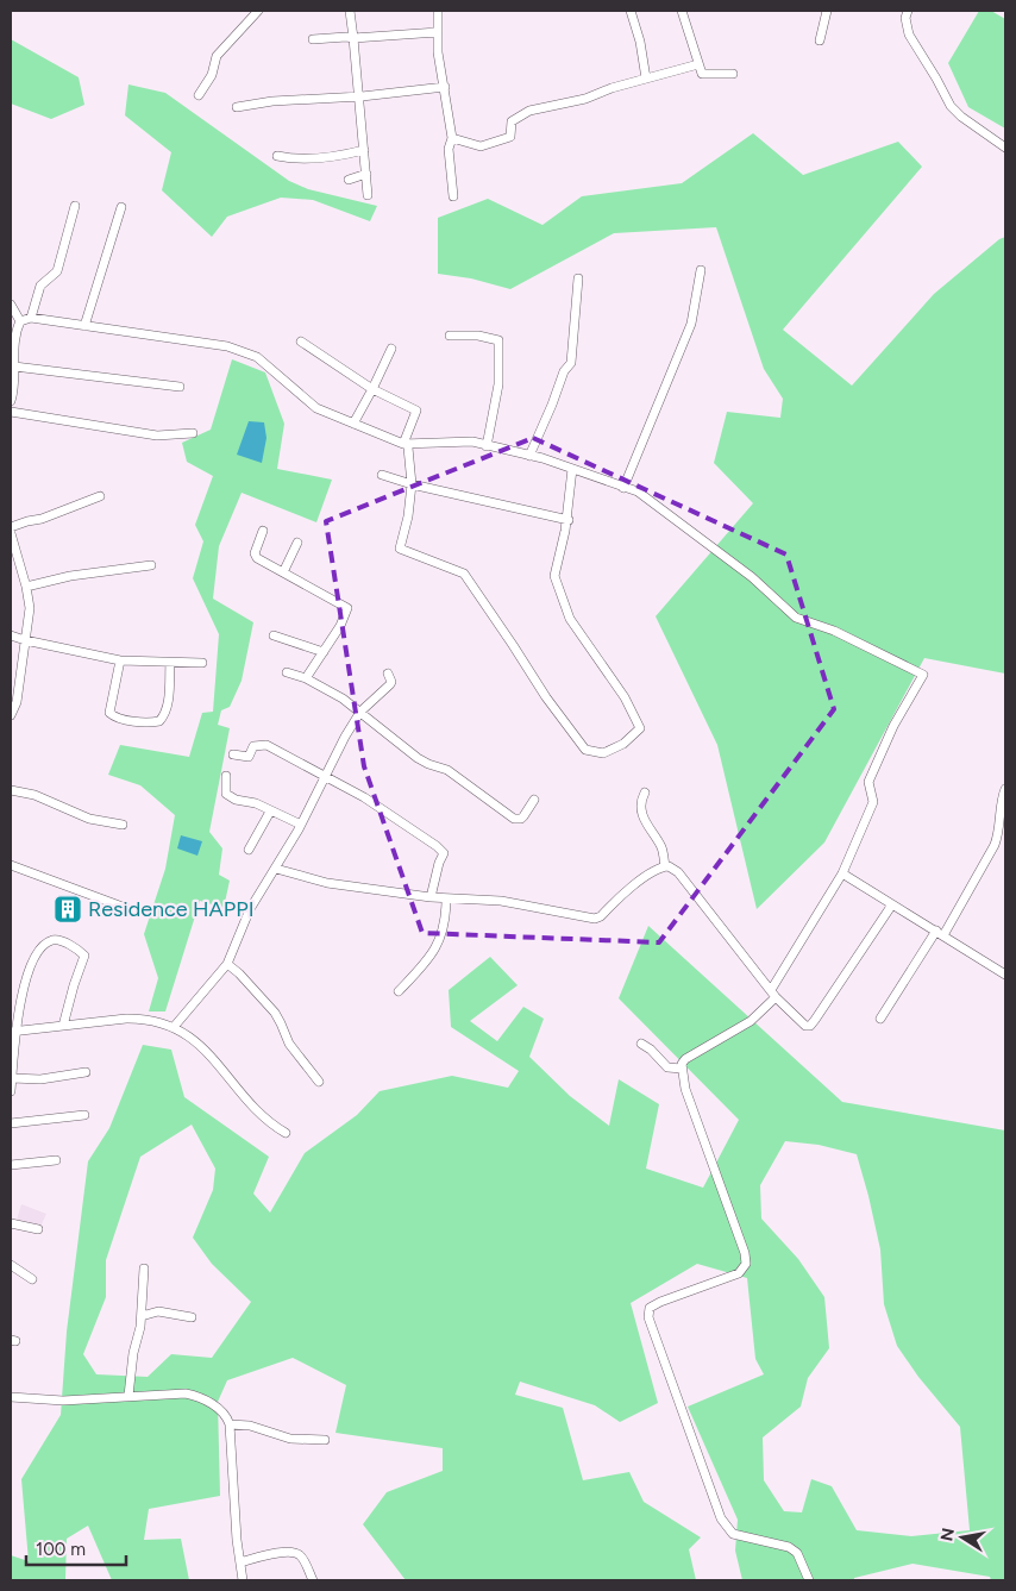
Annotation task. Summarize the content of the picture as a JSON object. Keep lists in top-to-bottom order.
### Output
{
  "places": {
    "building": ["Residence HAPPI"]
  },
  "scale_bar": "100 m",
  "north": "left"
}
